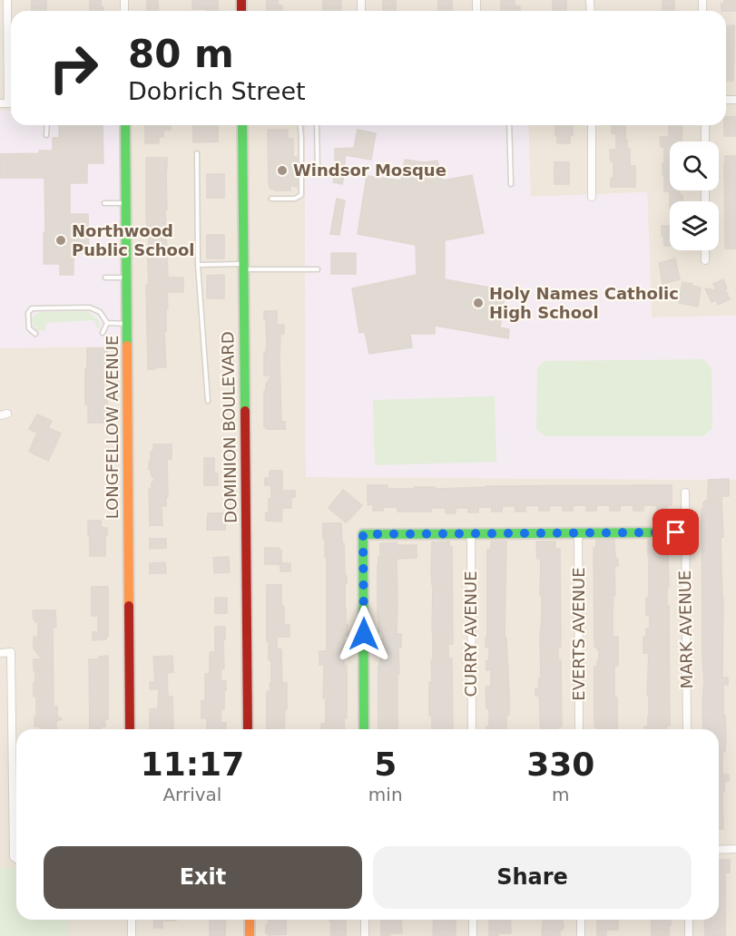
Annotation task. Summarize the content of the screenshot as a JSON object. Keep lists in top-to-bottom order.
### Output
{
  "streets": {
    "street": [
      "LONGFELLOW AVENUE",
      "DOMINION BOULEVARD",
      "MARK AVENUE",
      "CURRY AVENUE",
      "EVERTS AVENUE"
    ]
  },
  "places": ["Windsor Mosque", "Northwood Public School", "Holy Names Catholic High School"],
  "page": {
    "turn": ["80 m", "Dobrich Street"],
    "eta": [
      "11:17",
      "Arrival",
      "5",
      "min",
      "330",
      "m"
    ],
    "buttons": ["Exit", "Share"]
  }
}
